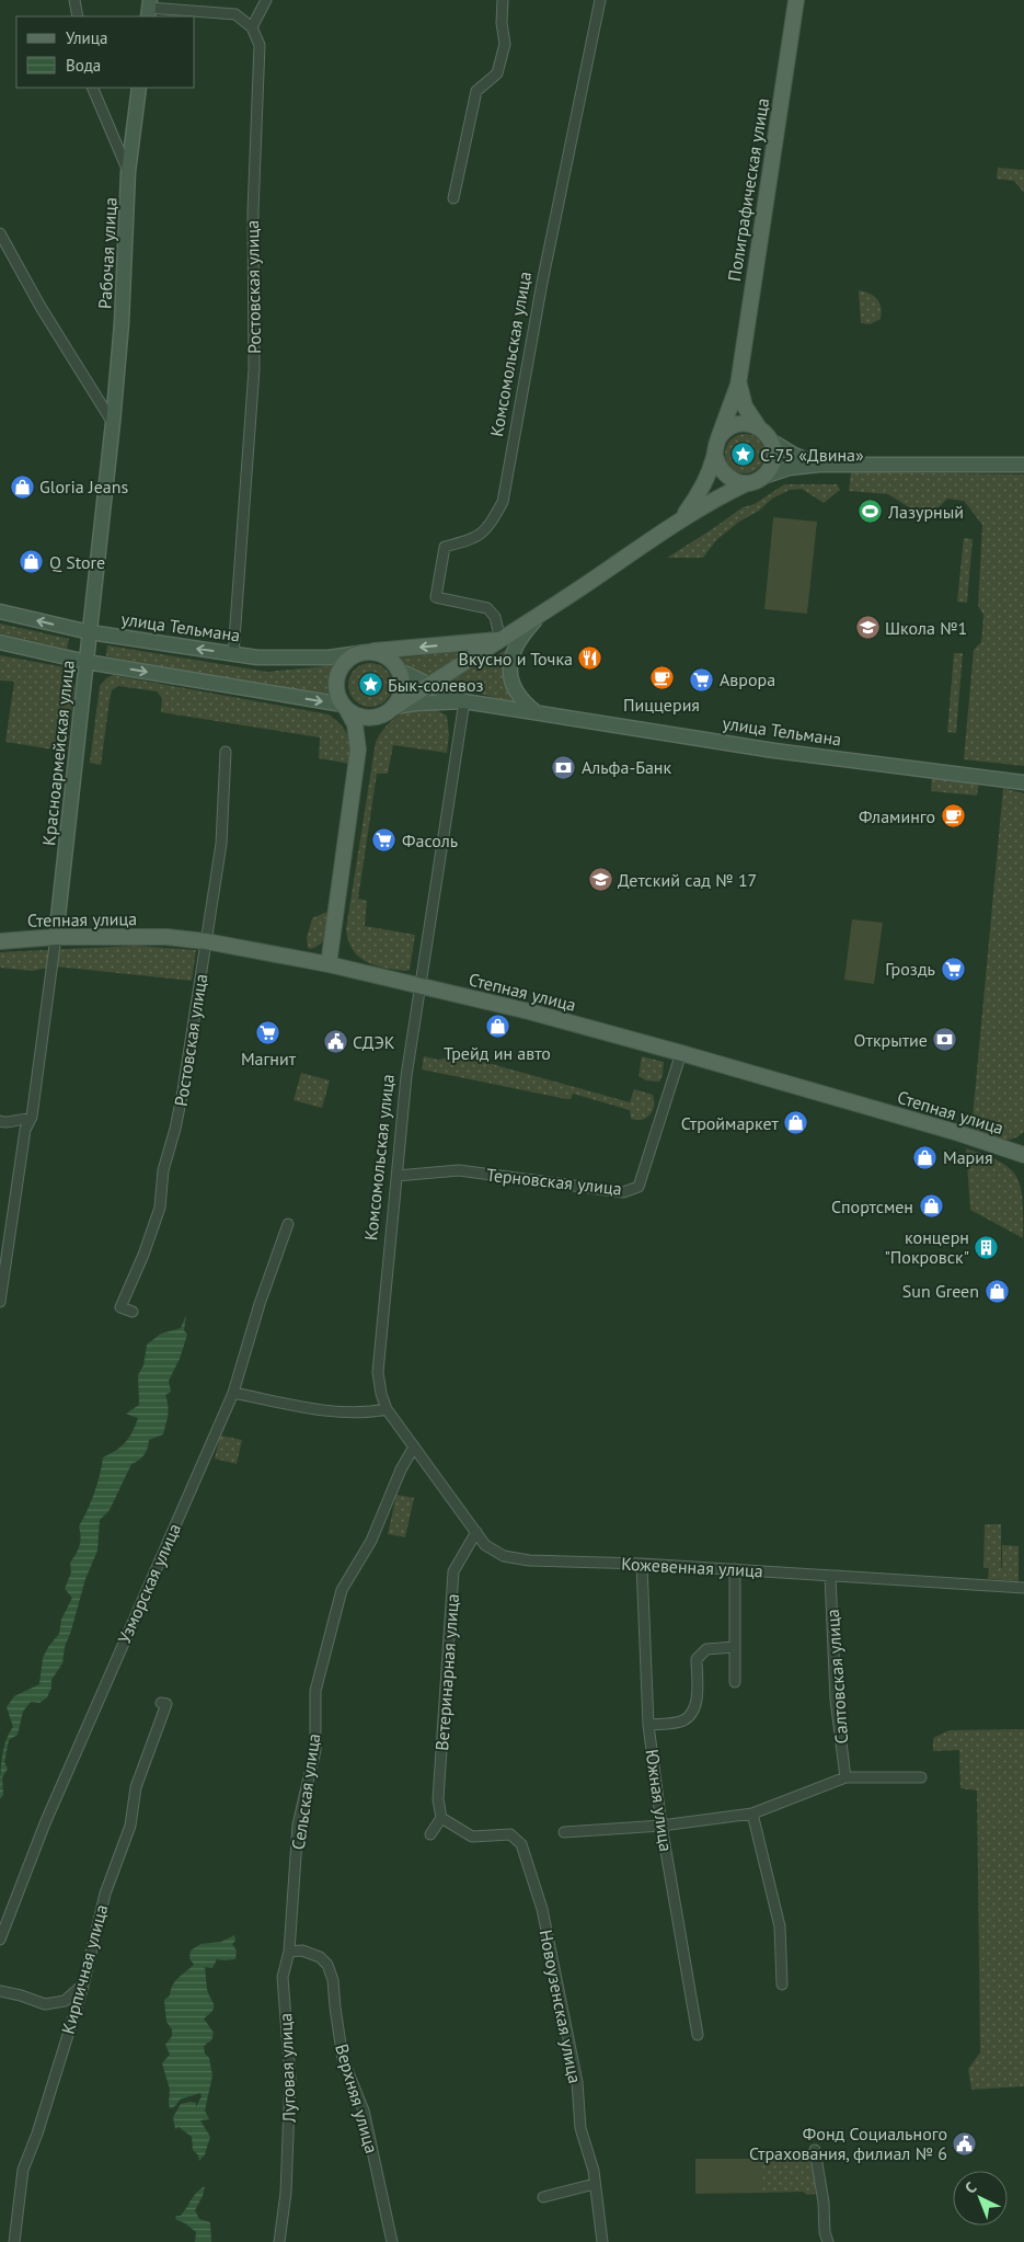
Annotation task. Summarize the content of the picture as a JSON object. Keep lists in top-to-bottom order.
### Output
{
  "streets": {
    "main road": ["Полиграфическая улица", "улица Тельмана", "Степная улица"],
    "street": [
      "Рабочая улица",
      "Ростовская улица",
      "Комсомольская улица",
      "Красноармейская улица",
      "Терновская улица",
      "Кожевенная улица",
      "Узморская улица",
      "Ветеринарная улица",
      "Салтовская улица",
      "Сельская улица",
      "Южная улица",
      "Кирпичная улица",
      "Новоузенская улица",
      "Луговая улица",
      "Верхняя улица"
    ]
  },
  "crossings": [
    ["Полиграфическая улица", "Комсомольская улица"],
    ["Полиграфическая улица", "улица Тельмана"],
    ["Рабочая улица", "Красноармейская улица"],
    ["Ростовская улица", "улица Тельмана"],
    ["Ростовская улица", "Степная улица"],
    ["Комсомольская улица", "улица Тельмана"],
    ["Комсомольская улица", "Степная улица"],
    ["Комсомольская улица", "Терновская улица"],
    ["Комсомольская улица", "Кожевенная улица"],
    ["Комсомольская улица", "Сельская улица"],
    ["улица Тельмана", "Красноармейская улица"],
    ["Красноармейская улица", "Степная улица"],
    ["Степная улица", "Терновская улица"],
    ["Кожевенная улица", "Ветеринарная улица"],
    ["Кожевенная улица", "Салтовская улица"],
    ["Кожевенная улица", "Сельская улица"],
    ["Кожевенная улица", "Южная улица"],
    ["Ветеринарная улица", "Новоузенская улица"],
    ["Сельская улица", "Луговая улица"],
    ["Луговая улица", "Верхняя улица"]
  ],
  "places": {
    "place": ["С-75 «Двина»", "Бык-солевоз"],
    "shop": [
      "Gloria Jeans",
      "Q Store",
      "Трейд ин авто",
      "Строймаркет",
      "Мария",
      "Спортсмен",
      "Sun Green"
    ],
    "sports": ["Лазурный"],
    "school or university": ["Школа №1", "Детский сад № 17"],
    "restaurant": ["Вкусно и Точка"],
    "cafe": ["Пиццерия", "Фламинго"],
    "supermarket": [
      "Аврора",
      "Фасоль",
      "Гроздь",
      "Магнит"
    ],
    "bank": ["Альфа-Банк", "Открытие"],
    "public building": ["СДЭК", "Фонд Социального Страхования, филиал № 6"],
    "building": ["концерн \"Покровск\""]
  },
  "legend": ["Улица", "Вода"],
  "north": "top left"
}
